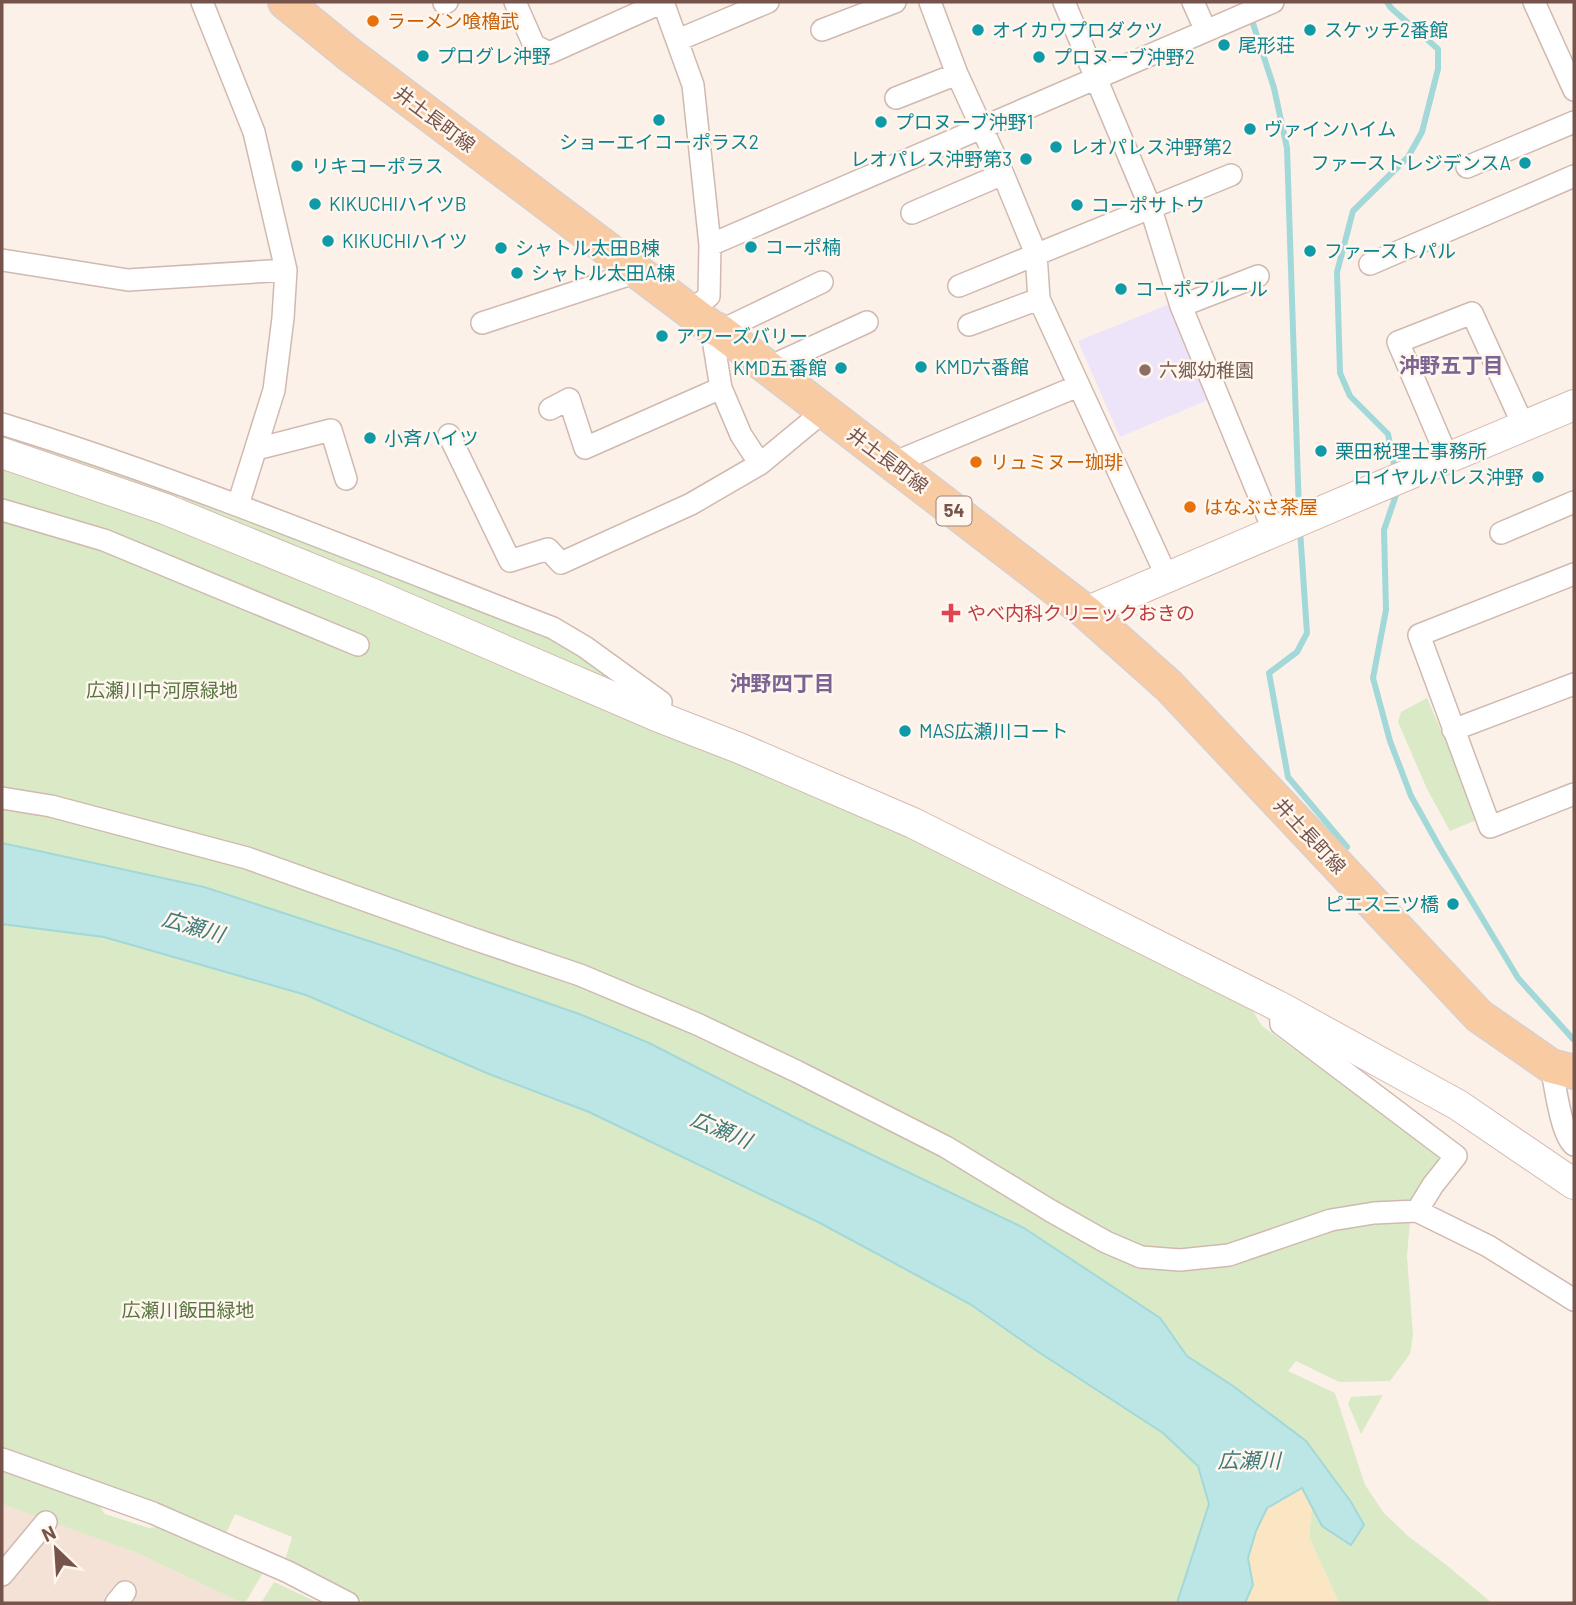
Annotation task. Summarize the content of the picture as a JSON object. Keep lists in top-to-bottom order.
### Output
{
  "streets": {
    "main road": ["井土長町線", "54"]
  },
  "districts": ["沖野五丁目", "沖野四丁目"],
  "water": ["広瀬川"],
  "parks": ["広瀬川中河原緑地", "広瀬川飯田緑地"],
  "places": {
    "other": [
      "ラーメン喰櫓武",
      "オイカワプロダクツ",
      "スケッチ2番館",
      "尾形荘",
      "プログレ沖野",
      "プロヌーブ沖野2",
      "ショーエイコーポラス2",
      "プロヌーブ沖野1",
      "ヴァインハイム",
      "レオパレス沖野第2",
      "レオパレス沖野第3",
      "ファーストレジデンスA",
      "リキコーポラス",
      "KIKUCHIハイツB",
      "コーポサトウ",
      "KIKUCHIハイツ",
      "コーポ楠",
      "シャトル太田B棟",
      "ファーストパル",
      "シャトル太田A棟",
      "コーポフルール",
      "アワーズバリー",
      "KMD六番館",
      "KMD五番館",
      "六郷幼稚園",
      "小斉ハイツ",
      "栗田税理士事務所",
      "リュミヌー珈琲",
      "ロイヤルパレス沖野",
      "はなぶさ茶屋",
      "MAS広瀬川コート",
      "ピエス三ツ橋"
    ],
    "health": ["やべ内科クリニックおきの"]
  },
  "north": "top left"
}
